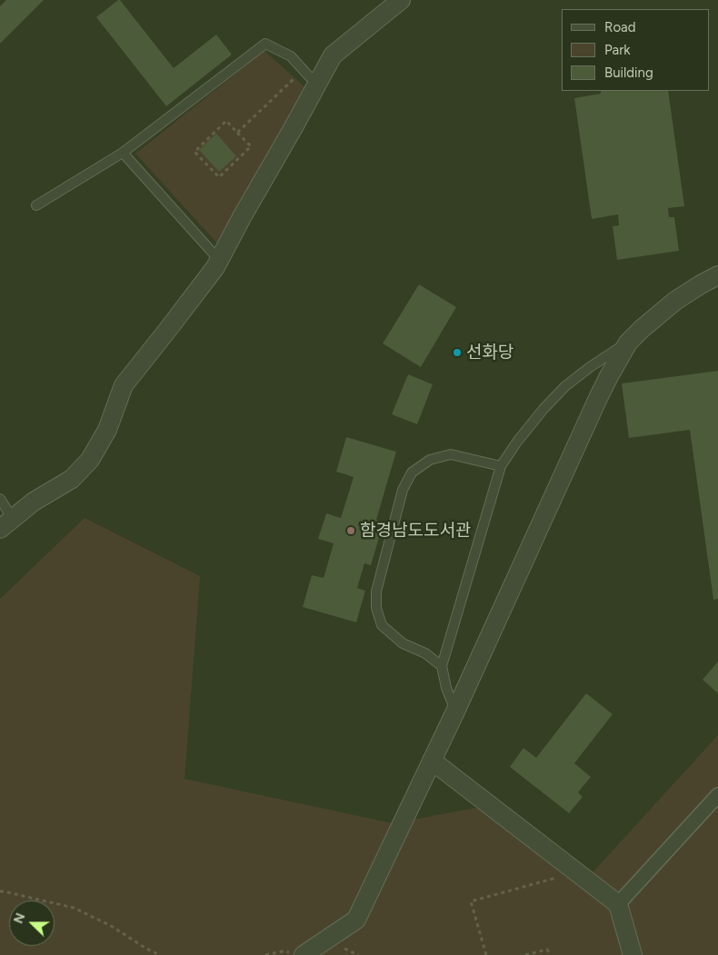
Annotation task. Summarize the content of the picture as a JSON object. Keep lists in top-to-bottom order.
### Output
{
  "places": ["선화당", "함경남도도서관"],
  "legend": ["Road", "Park", "Building"],
  "north": "left"
}
